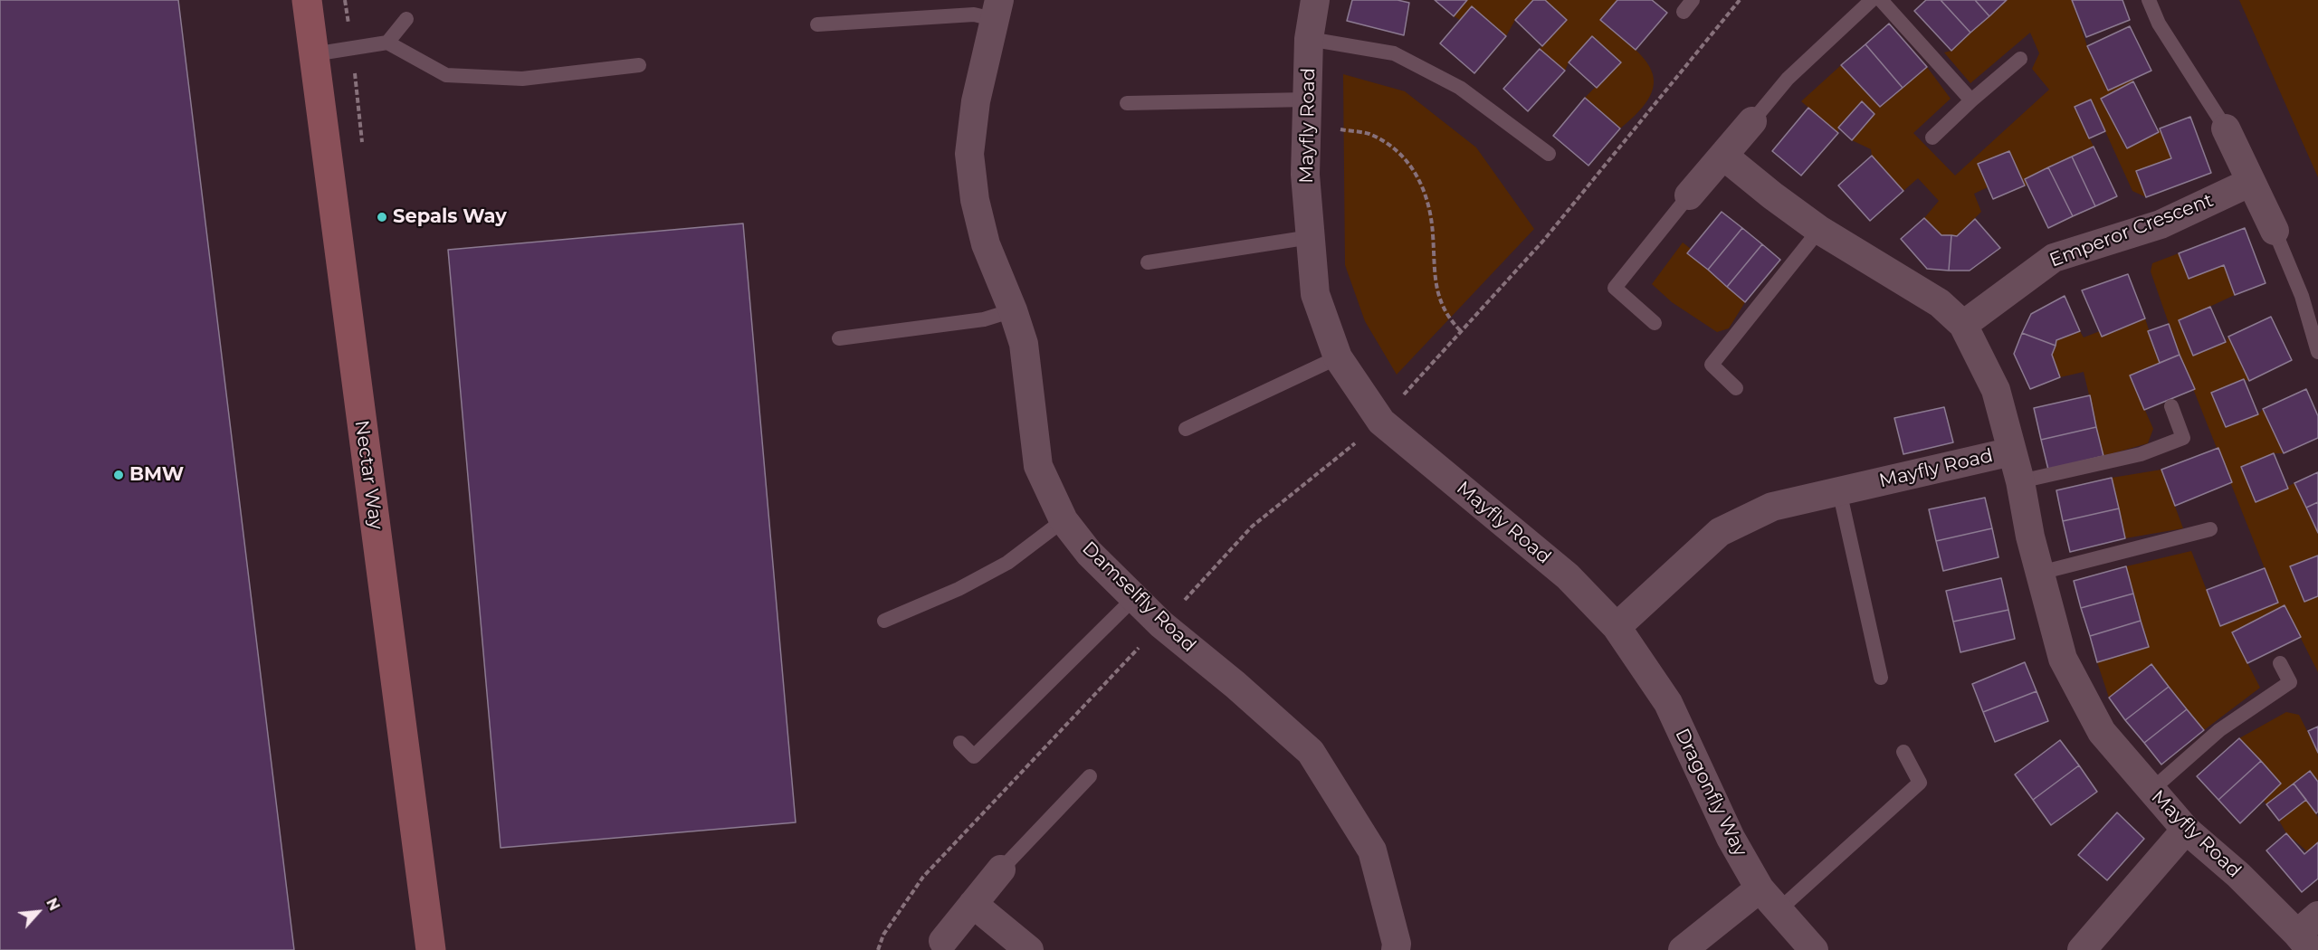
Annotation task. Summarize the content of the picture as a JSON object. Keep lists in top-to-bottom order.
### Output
{
  "streets": {
    "street": [
      "Mayfly Road",
      "Emperor Crescent",
      "Nectar Way",
      "Damselfly Road",
      "Dragonfly Way"
    ]
  },
  "crossings": [
    ["Mayfly Road", "Emperor Crescent"],
    ["Mayfly Road", "Dragonfly Way"]
  ],
  "places": ["Sepals Way", "BMW"],
  "north": "top right"
}
